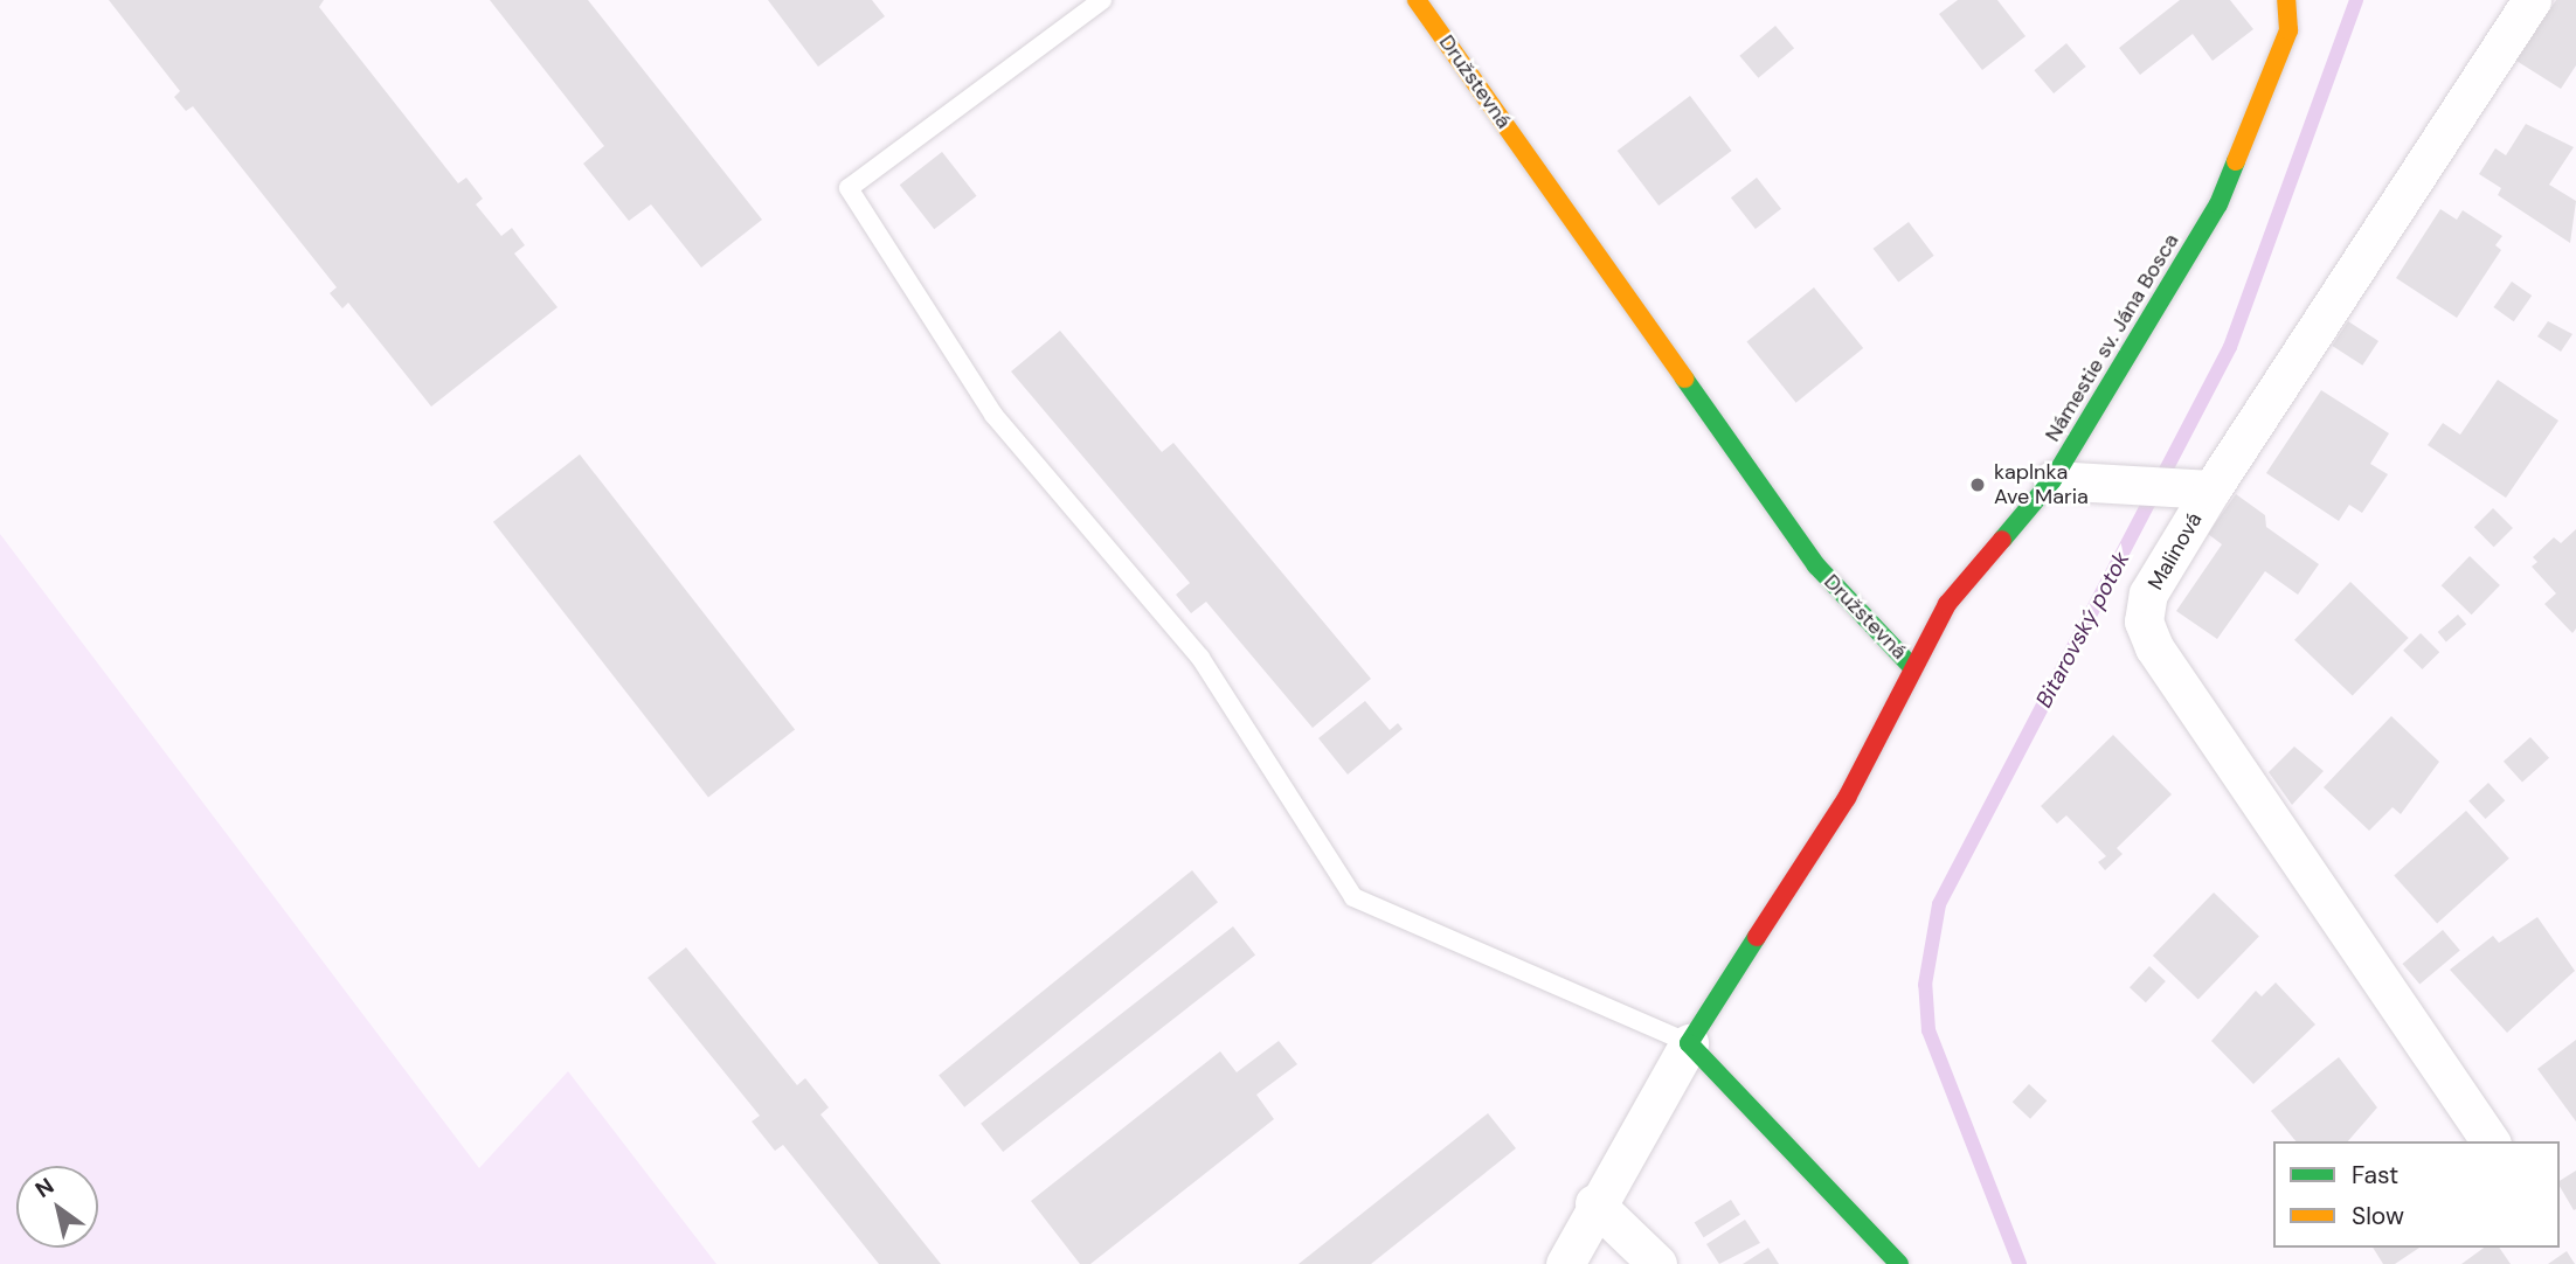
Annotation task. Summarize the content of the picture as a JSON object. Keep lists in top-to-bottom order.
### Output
{
  "streets": {
    "street": ["Družstevná", "Námestie sv. Jána Bosca", "Malinová"]
  },
  "crossings": [
    ["Družstevná", "Námestie sv. Jána Bosca"]
  ],
  "water": ["Bitarovský potok"],
  "places": ["kaplnka Ave Maria"],
  "legend": ["Fast", "Slow"],
  "north": "top left"
}
